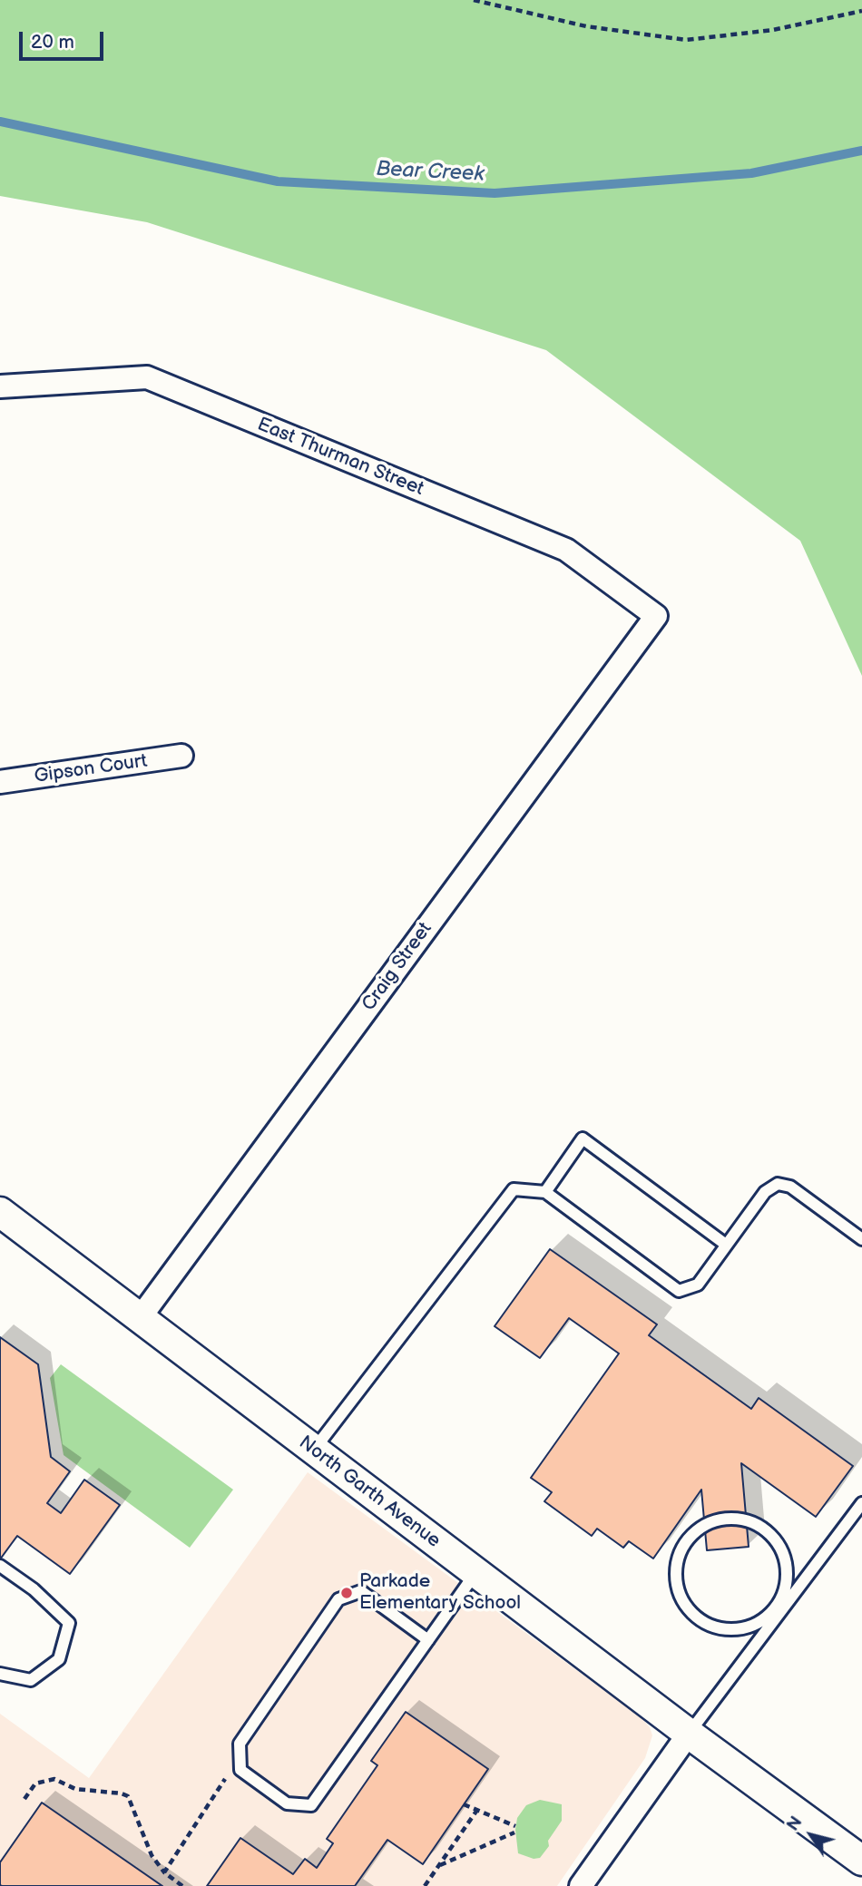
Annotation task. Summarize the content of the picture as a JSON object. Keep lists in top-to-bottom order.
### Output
{
  "streets": {
    "street": [
      "East Thurman Street",
      "Gipson Court",
      "Craig Street",
      "North Garth Avenue"
    ]
  },
  "crossings": [
    ["East Thurman Street", "Craig Street"],
    ["Craig Street", "North Garth Avenue"]
  ],
  "water": ["Bear Creek"],
  "places": ["Parkade Elementary School"],
  "scale_bar": "20 m",
  "north": "top left"
}
